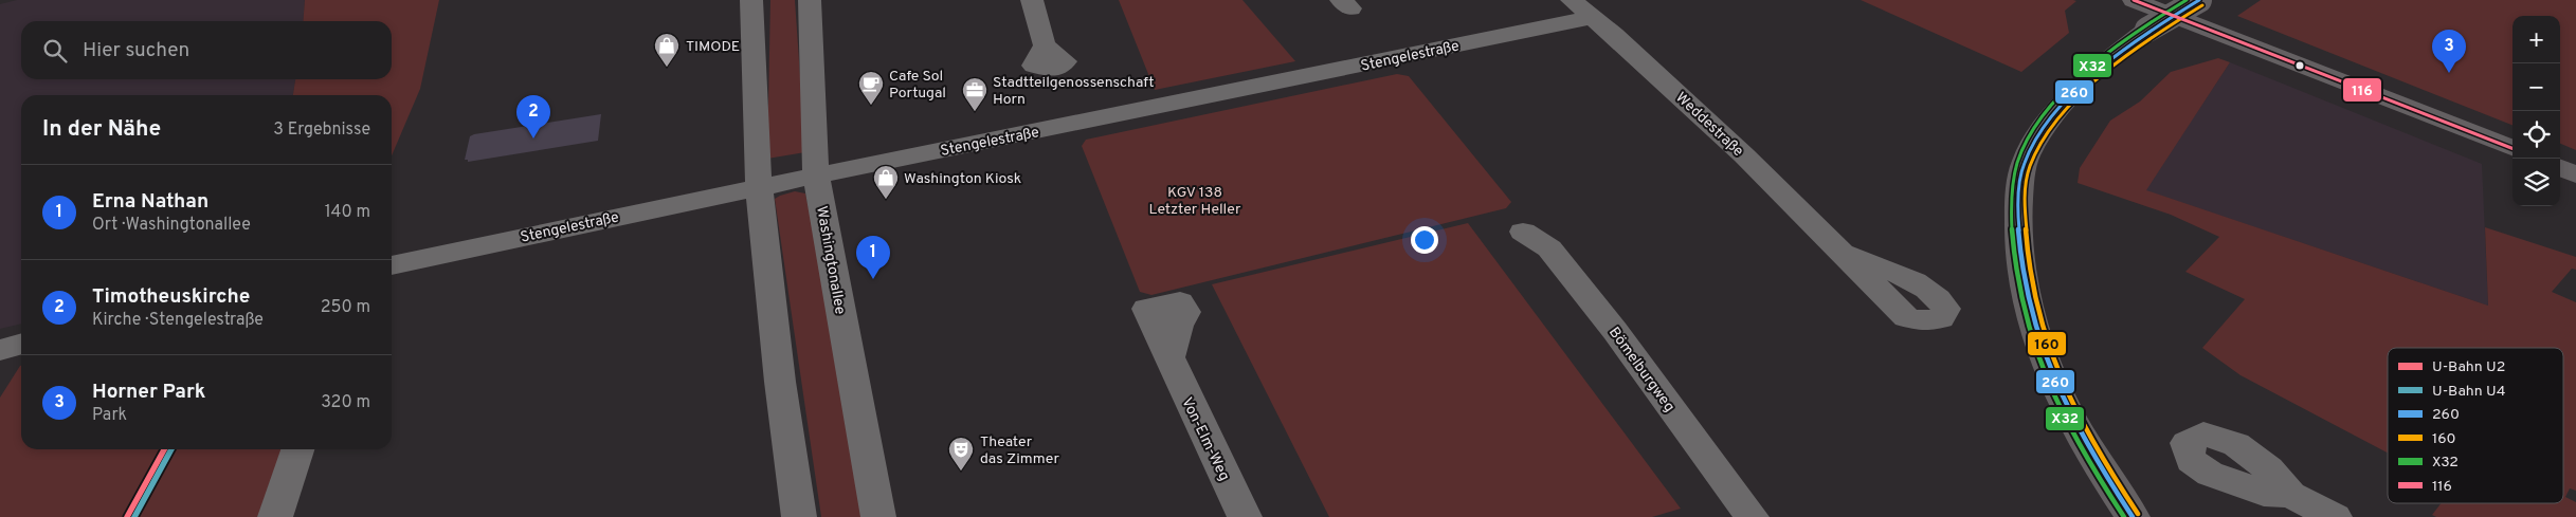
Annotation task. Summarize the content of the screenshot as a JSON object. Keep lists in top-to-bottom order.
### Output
{
  "streets": {
    "street": [
      "Stengelestraße",
      "Weddestraße",
      "Washingtonallee",
      "Bömelburgweg",
      "Von-Elm-Weg"
    ]
  },
  "crossings": [
    ["Stengelestraße", "Weddestraße"],
    ["Stengelestraße", "Washingtonallee"]
  ],
  "parks": ["KGV 138 Letzter Heller"],
  "places": {
    "shop": ["TIMODE", "Washington Kiosk"],
    "cafe": ["Cafe Sol Portugal"],
    "office": ["Stadtteilgenossenschaft Horn"],
    "theatre": ["Theater das Zimmer"]
  },
  "lines": [
    "transit line 260",
    "transit line X32",
    "transit line 116",
    "transit line 160",
    "metro line U2",
    "metro line U4"
  ],
  "legend": [
    "U-Bahn U2",
    "U-Bahn U4",
    "260",
    "160",
    "X32",
    "116"
  ],
  "page": {
    "map_buttons": ["+", "−"],
    "search": "Hier suchen",
    "pins": ["3", "2", "1"],
    "heading": ["In der Nähe", "3 Ergebnisse"],
    "list": [
      {
        "mark": "1",
        "name": "Erna Nathan",
        "note": "Ort · Washingtonallee",
        "value": "140 m"
      },
      {
        "mark": "2",
        "name": "Timotheuskirche",
        "note": "Kirche · Stengelestraße",
        "value": "250 m"
      },
      {
        "mark": "3",
        "name": "Horner Park",
        "note": "Park",
        "value": "320 m"
      }
    ]
  }
}
